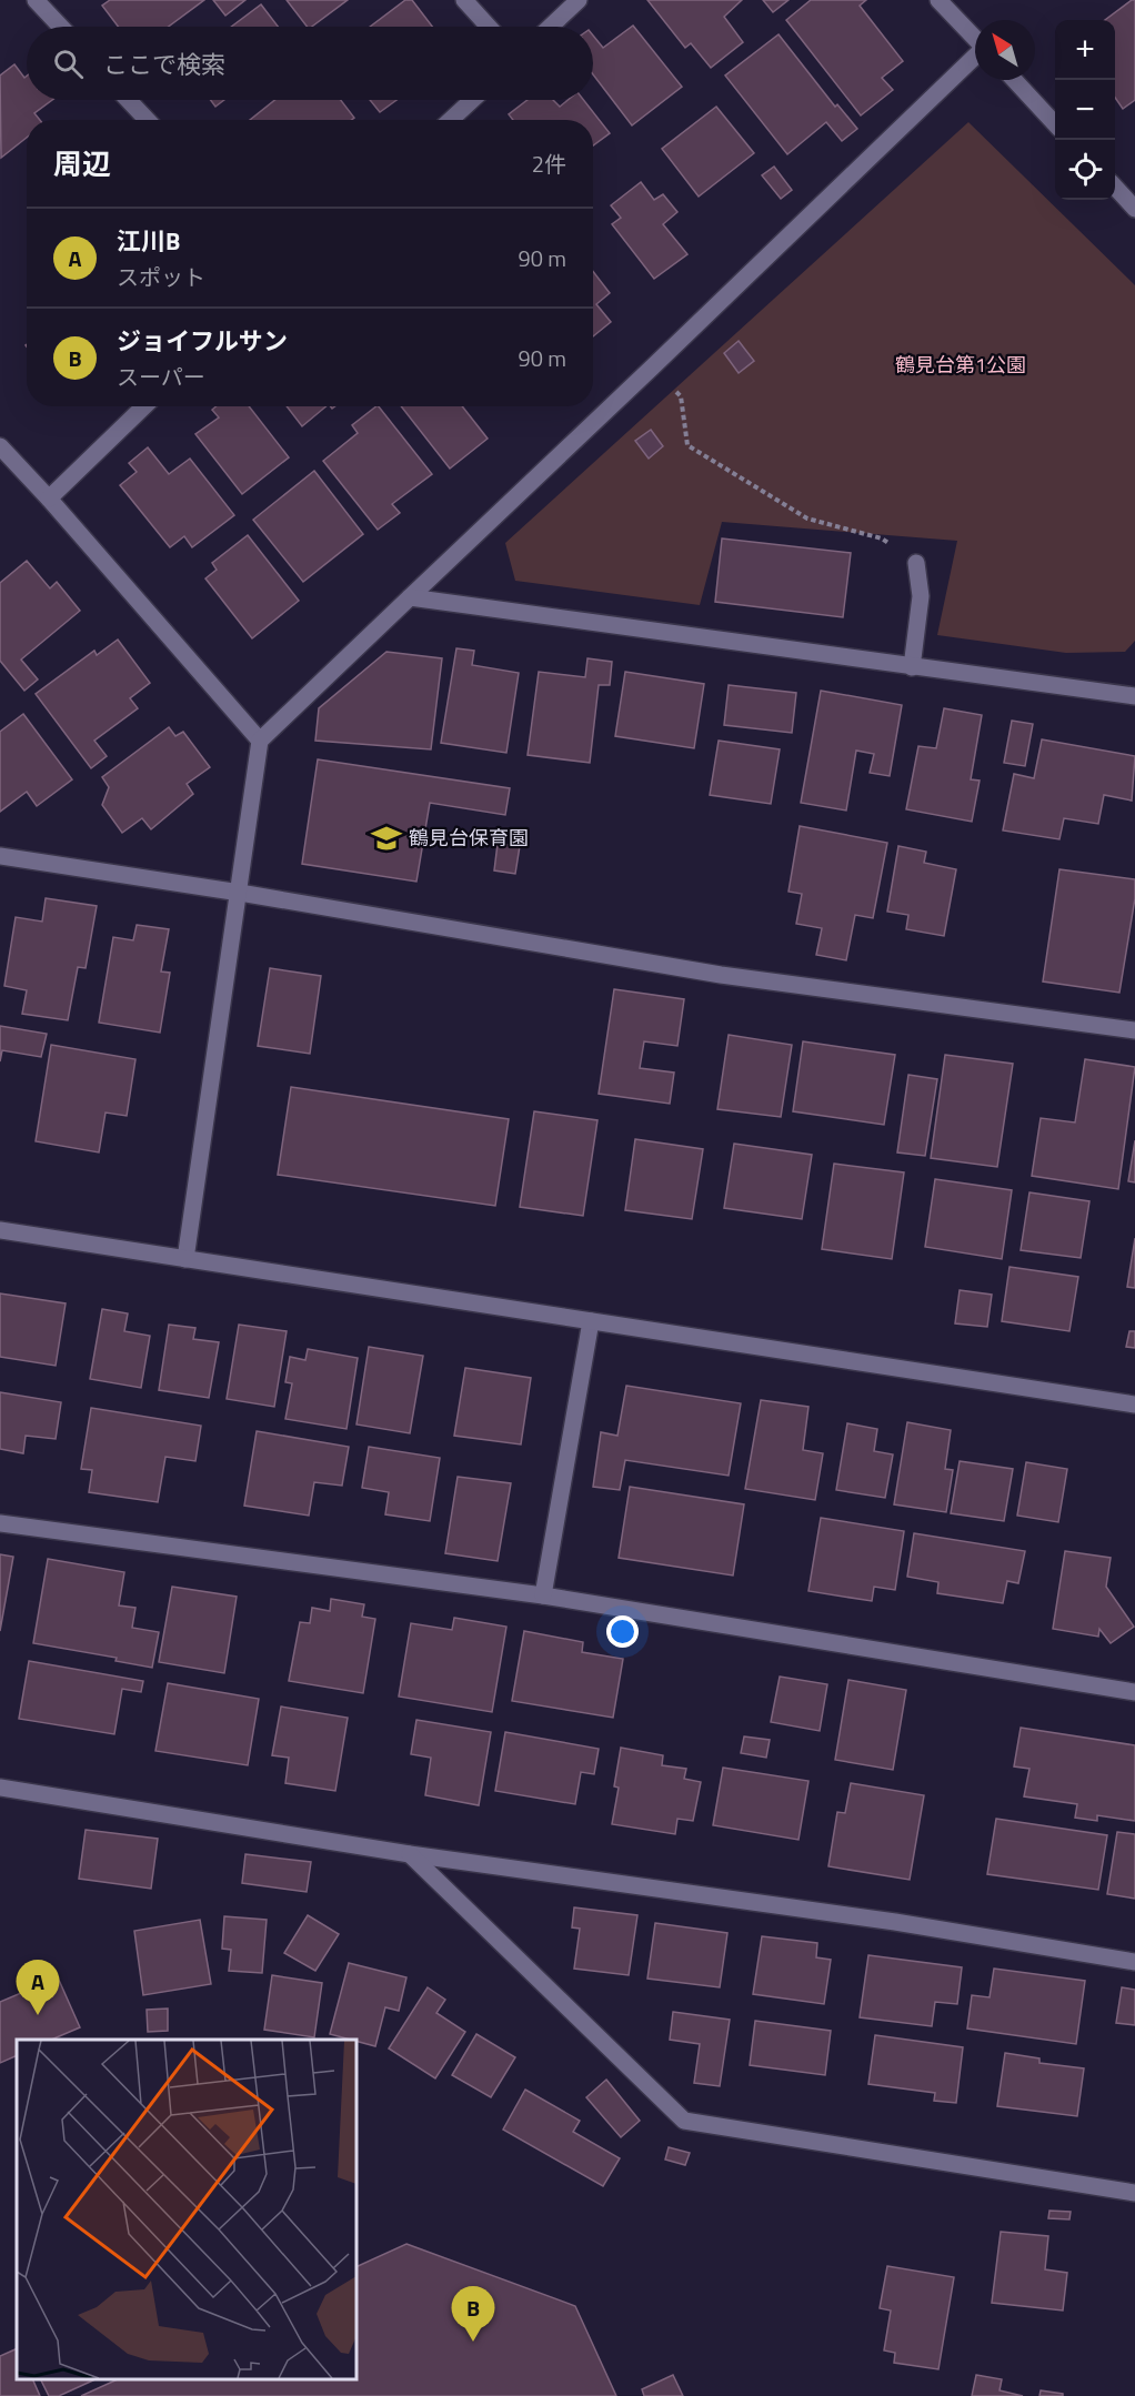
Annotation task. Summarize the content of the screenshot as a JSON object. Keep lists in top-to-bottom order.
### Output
{
  "parks": ["鶴見台第1公園"],
  "places": {
    "school or university": ["鶴見台保育園"]
  },
  "north": "top left",
  "page": {
    "map_buttons": ["+", "−"],
    "search": "ここで検索",
    "heading": ["周辺", "2件"],
    "list": [
      {
        "mark": "A",
        "name": "江川B",
        "note": "スポット",
        "value": "90 m"
      },
      {
        "mark": "B",
        "name": "ジョイフルサン",
        "note": "スーパー",
        "value": "90 m"
      }
    ],
    "pins": ["A", "B"]
  }
}
